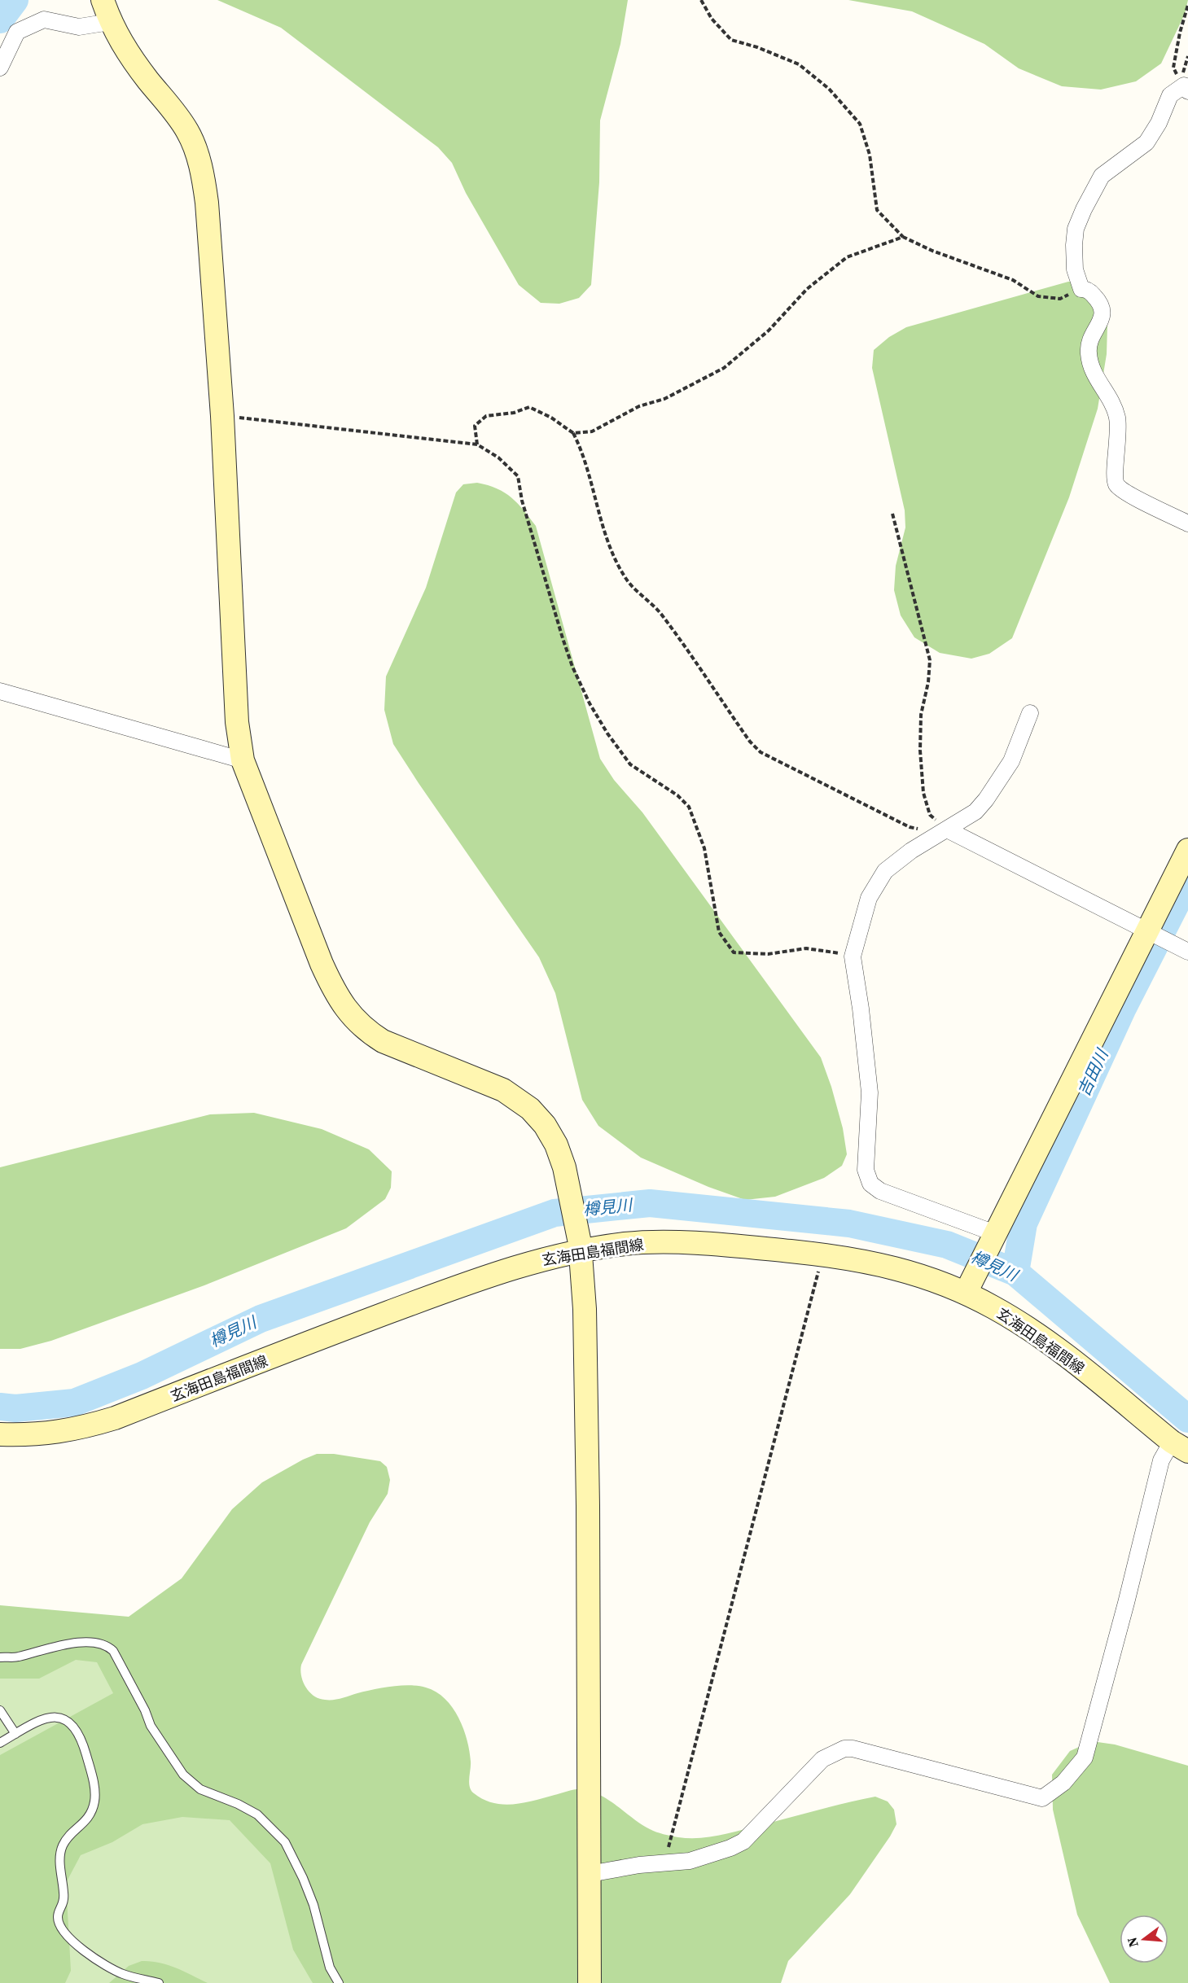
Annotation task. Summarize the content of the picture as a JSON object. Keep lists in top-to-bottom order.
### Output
{
  "streets": {
    "street": ["玄海田島福間線"]
  },
  "water": ["吉田川", "樽見川"],
  "north": "left"
}
